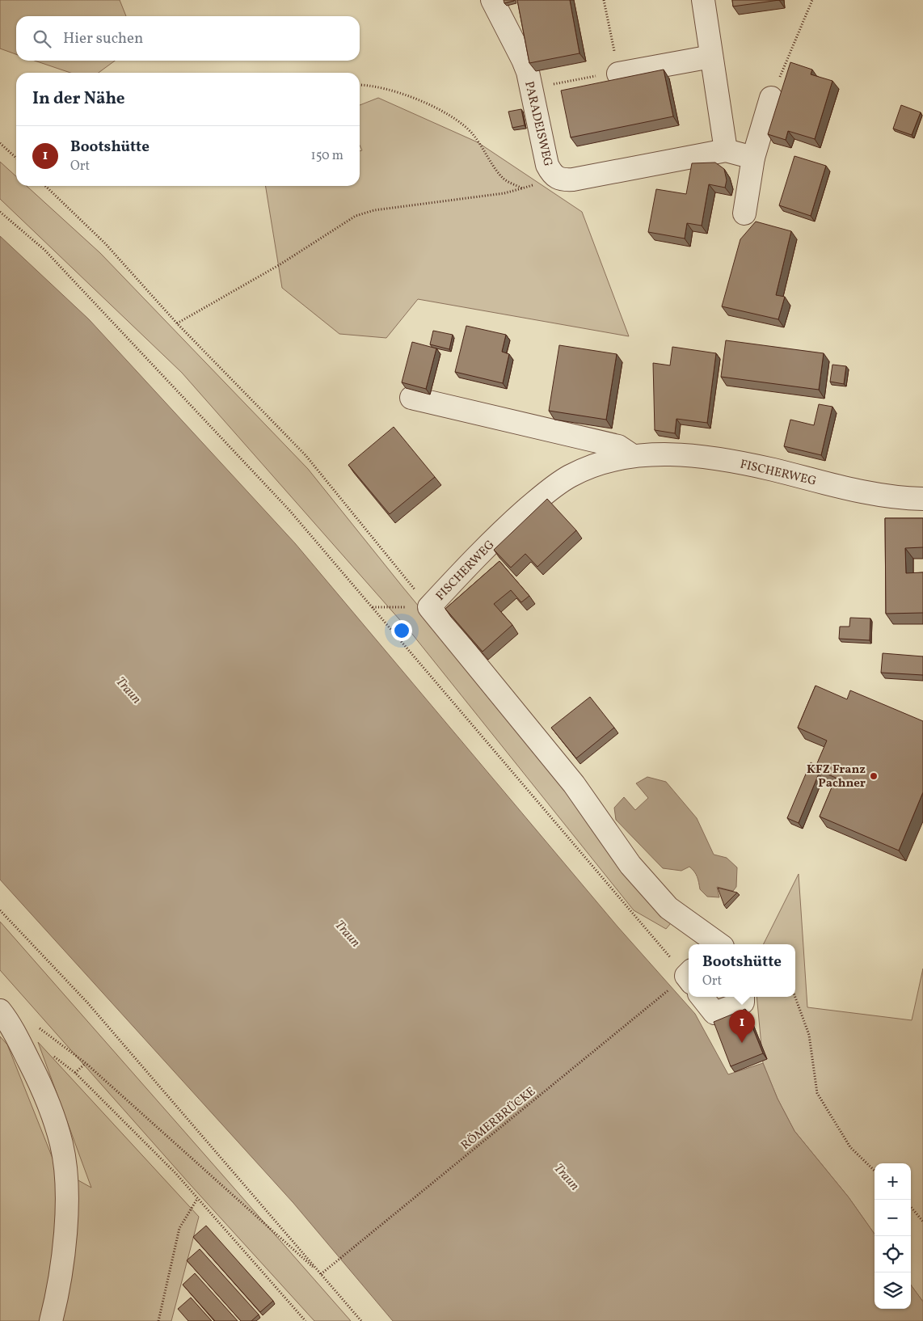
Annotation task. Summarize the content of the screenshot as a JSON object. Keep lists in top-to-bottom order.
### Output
{
  "streets": {
    "street": ["PARADEISWEG", "FISCHERWEG"],
    "path": ["RÖMERBRÜCKE"]
  },
  "water": ["Traun"],
  "places": ["KFZ Franz Pachner"],
  "page": {
    "search": "Hier suchen",
    "heading": "In der Nähe",
    "list": [
      {
        "mark": "1",
        "name": "Bootshütte",
        "note": "Ort",
        "value": "150 m"
      }
    ],
    "popup": ["Bootshütte", "Ort"],
    "pins": "1",
    "map_buttons": ["+", "−"]
  }
}
